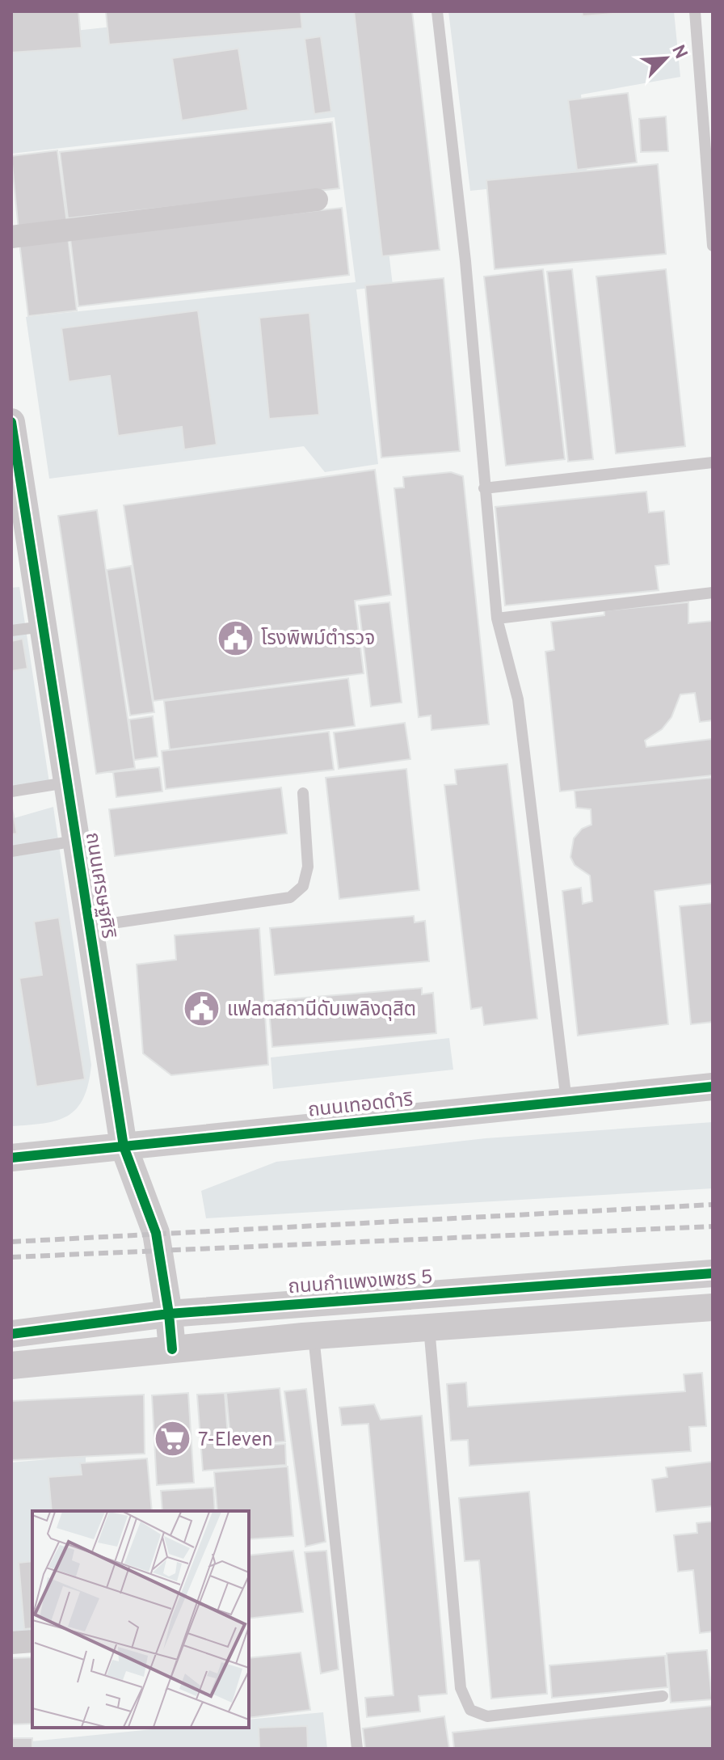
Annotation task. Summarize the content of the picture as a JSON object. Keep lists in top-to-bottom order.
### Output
{
  "streets": {
    "street": ["ถนนเศรษฐศิริ", "ถนนเทอดดำริ", "ถนนกำแพงเพชร 5"]
  },
  "crossings": [
    ["ถนนเศรษฐศิริ", "ถนนเทอดดำริ"],
    ["ถนนเศรษฐศิริ", "ถนนกำแพงเพชร 5"]
  ],
  "places": {
    "public building": ["โรงพิพม์ตำรวจ", "แฟลตสถานีดับเพลิงดุสิต"],
    "supermarket": ["7-Eleven"]
  },
  "north": "top right"
}
